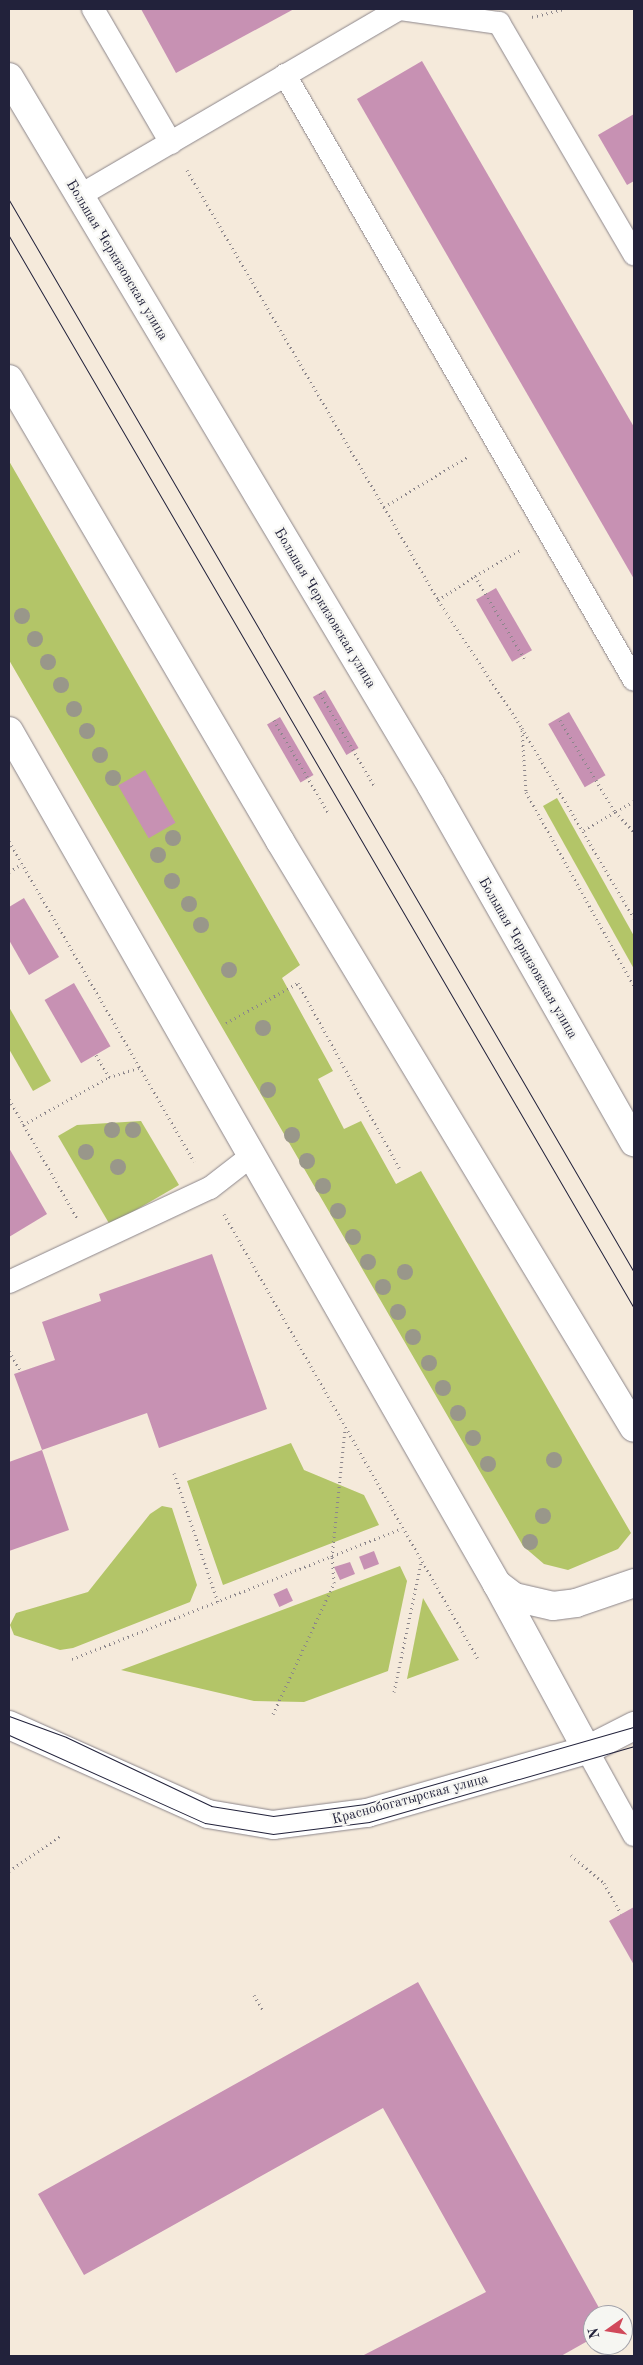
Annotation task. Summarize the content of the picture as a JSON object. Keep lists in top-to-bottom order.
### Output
{
  "streets": {
    "main road": ["Большая Черкизовская улица", "Краснобогатырская улица"]
  },
  "north": "left"
}
